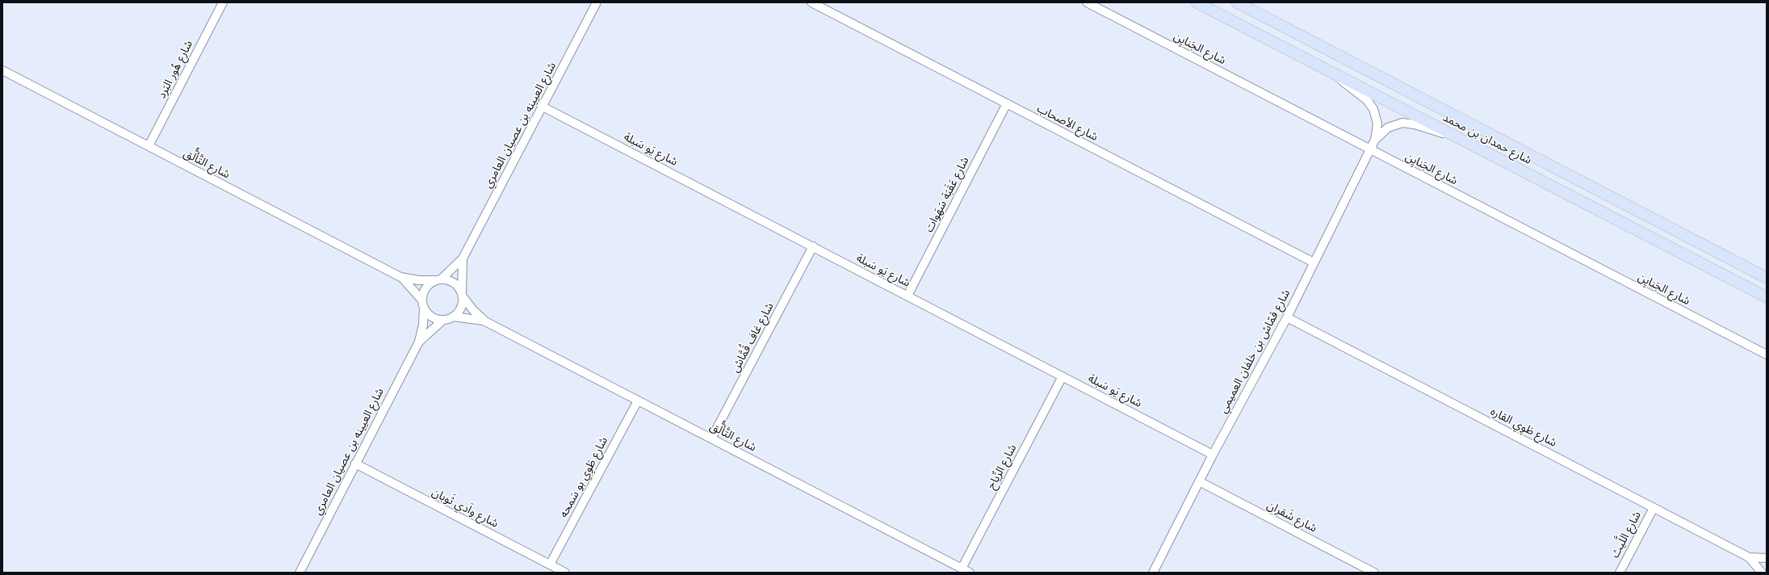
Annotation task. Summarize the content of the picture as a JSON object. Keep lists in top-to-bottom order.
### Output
{
  "streets": {
    "main road": ["شارع حمدان بن محمد"],
    "street": [
      "شارع الجَنايِن",
      "شارع هُور البَرد",
      "شارع الأصحاب",
      "شارع العيينه بن عصيان العامري",
      "شارع يَو سَبلة",
      "شارع التَّألُّق",
      "شارع عَقَبَة سَهَوات",
      "شارع غاف قُمَّاش",
      "شارع قمّاش بن خلفان العميمي",
      "شارع طَوِي القاره",
      "شارع الرِّياح",
      "شارع طَوِي بو سَمحه",
      "شارع واَدي ثَوبان",
      "شارع شَقران",
      "شارع اللَّيث"
    ]
  },
  "crossings": [
    ["شارع الجَنايِن", "شارع قمّاش بن خلفان العميمي"],
    ["شارع هُور البَرد", "شارع التَّألُّق"],
    ["شارع الأصحاب", "شارع عَقَبَة سَهَوات"],
    ["شارع الأصحاب", "شارع قمّاش بن خلفان العميمي"],
    ["شارع العيينه بن عصيان العامري", "شارع يَو سَبلة"],
    ["شارع العيينه بن عصيان العامري", "شارع التَّألُّق"],
    ["شارع العيينه بن عصيان العامري", "شارع واَدي ثَوبان"],
    ["شارع حمدان بن محمد", "شارع قمّاش بن خلفان العميمي"],
    ["شارع يَو سَبلة", "شارع عَقَبَة سَهَوات"],
    ["شارع يَو سَبلة", "شارع غاف قُمَّاش"],
    ["شارع يَو سَبلة", "شارع قمّاش بن خلفان العميمي"],
    ["شارع يَو سَبلة", "شارع الرِّياح"],
    ["شارع التَّألُّق", "شارع غاف قُمَّاش"],
    ["شارع التَّألُّق", "شارع الرِّياح"],
    ["شارع التَّألُّق", "شارع طَوِي بو سَمحه"],
    ["شارع قمّاش بن خلفان العميمي", "شارع طَوِي القاره"],
    ["شارع قمّاش بن خلفان العميمي", "شارع شَقران"],
    ["شارع طَوِي القاره", "شارع اللَّيث"],
    ["شارع طَوِي بو سَمحه", "شارع واَدي ثَوبان"]
  ]
}
